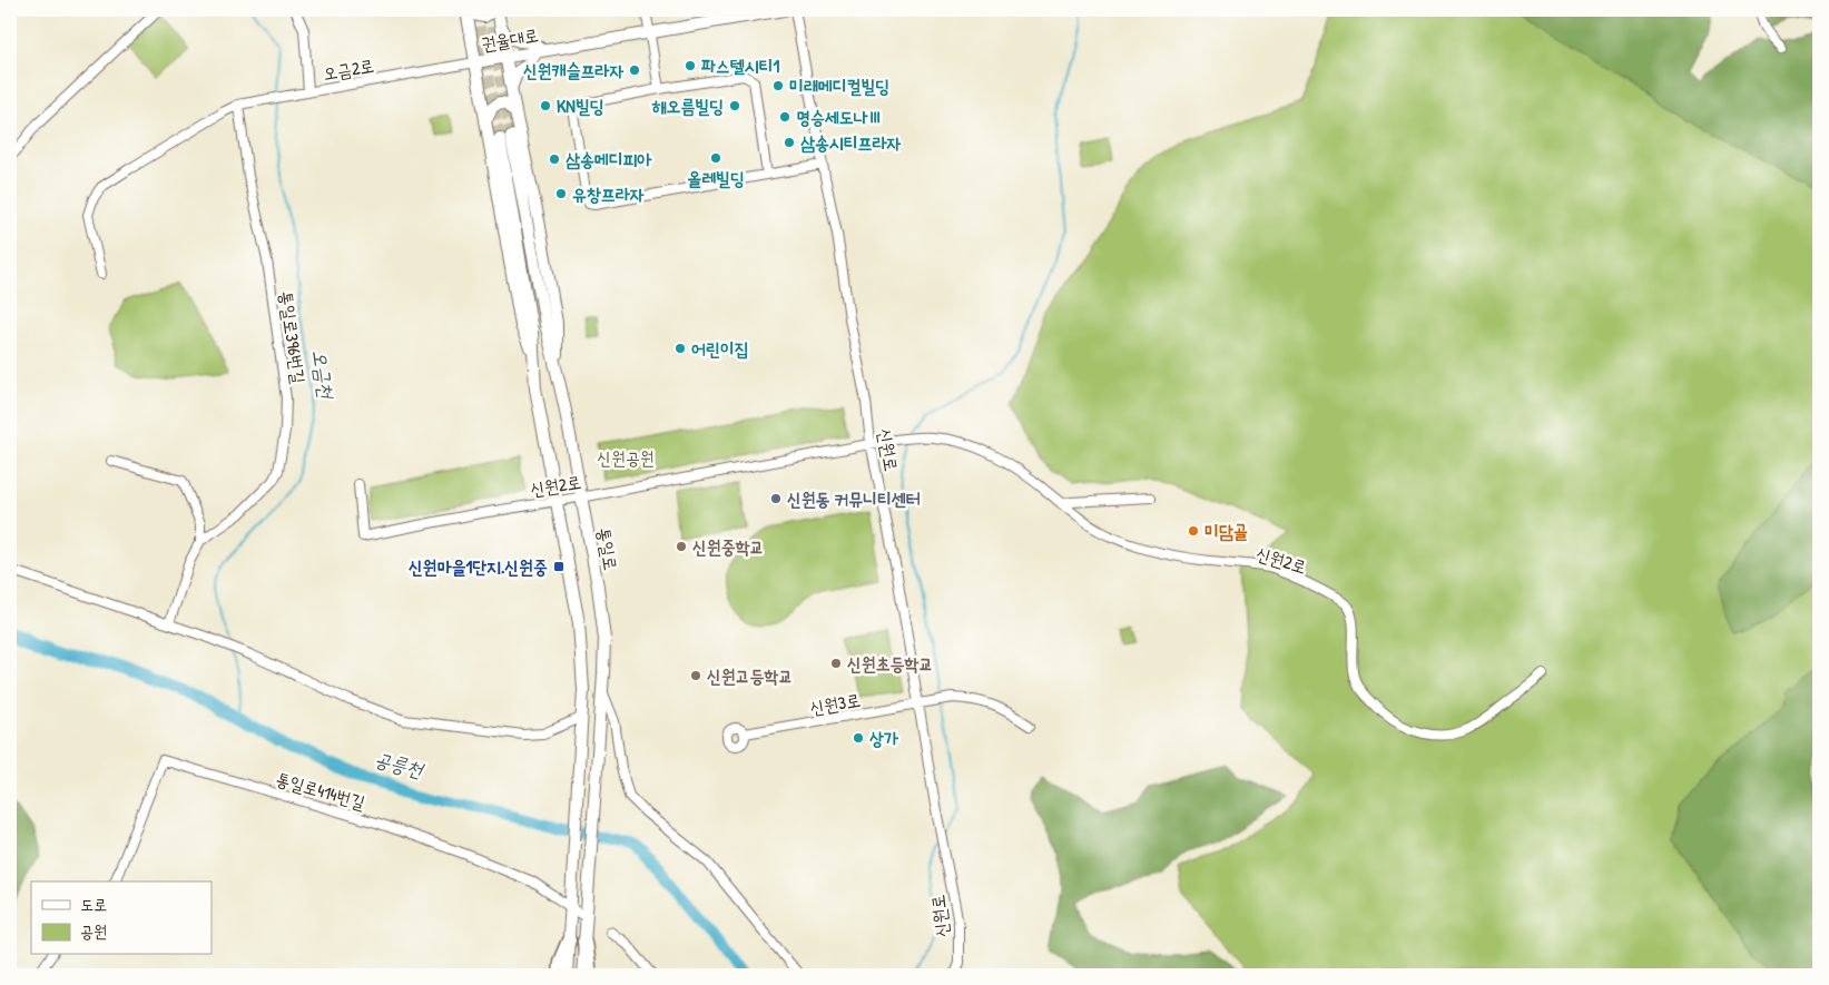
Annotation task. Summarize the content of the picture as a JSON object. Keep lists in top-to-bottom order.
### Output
{
  "streets": {
    "main road": ["권율대로", "통일로"],
    "street": [
      "오금2로",
      "통일로396번길",
      "신원로",
      "신원2로",
      "신원3로",
      "통일로414번길"
    ]
  },
  "crossings": [
    ["권율대로", "오금2로"],
    ["신원로", "신원2로"],
    ["신원로", "신원3로"],
    ["신원2로", "통일로"],
    ["통일로", "통일로414번길"]
  ],
  "water": ["오금천", "공릉천"],
  "parks": ["신원공원"],
  "places": {
    "other": [
      "파스텔시티1",
      "신원캐슬프라자",
      "미래메디컬빌딩",
      "KN빌딩",
      "해오름빌딩",
      "명승세도나Ⅲ",
      "삼송시티프라자",
      "올레빌딩",
      "삼송메디피아",
      "유창프라자",
      "어린이집",
      "신원동 커뮤니티센터",
      "미담골",
      "신원중학교",
      "신원초등학교",
      "신원고등학교",
      "상가"
    ],
    "transit": ["신원마을1단지.신원중"]
  },
  "legend": ["도로", "공원"]
}
